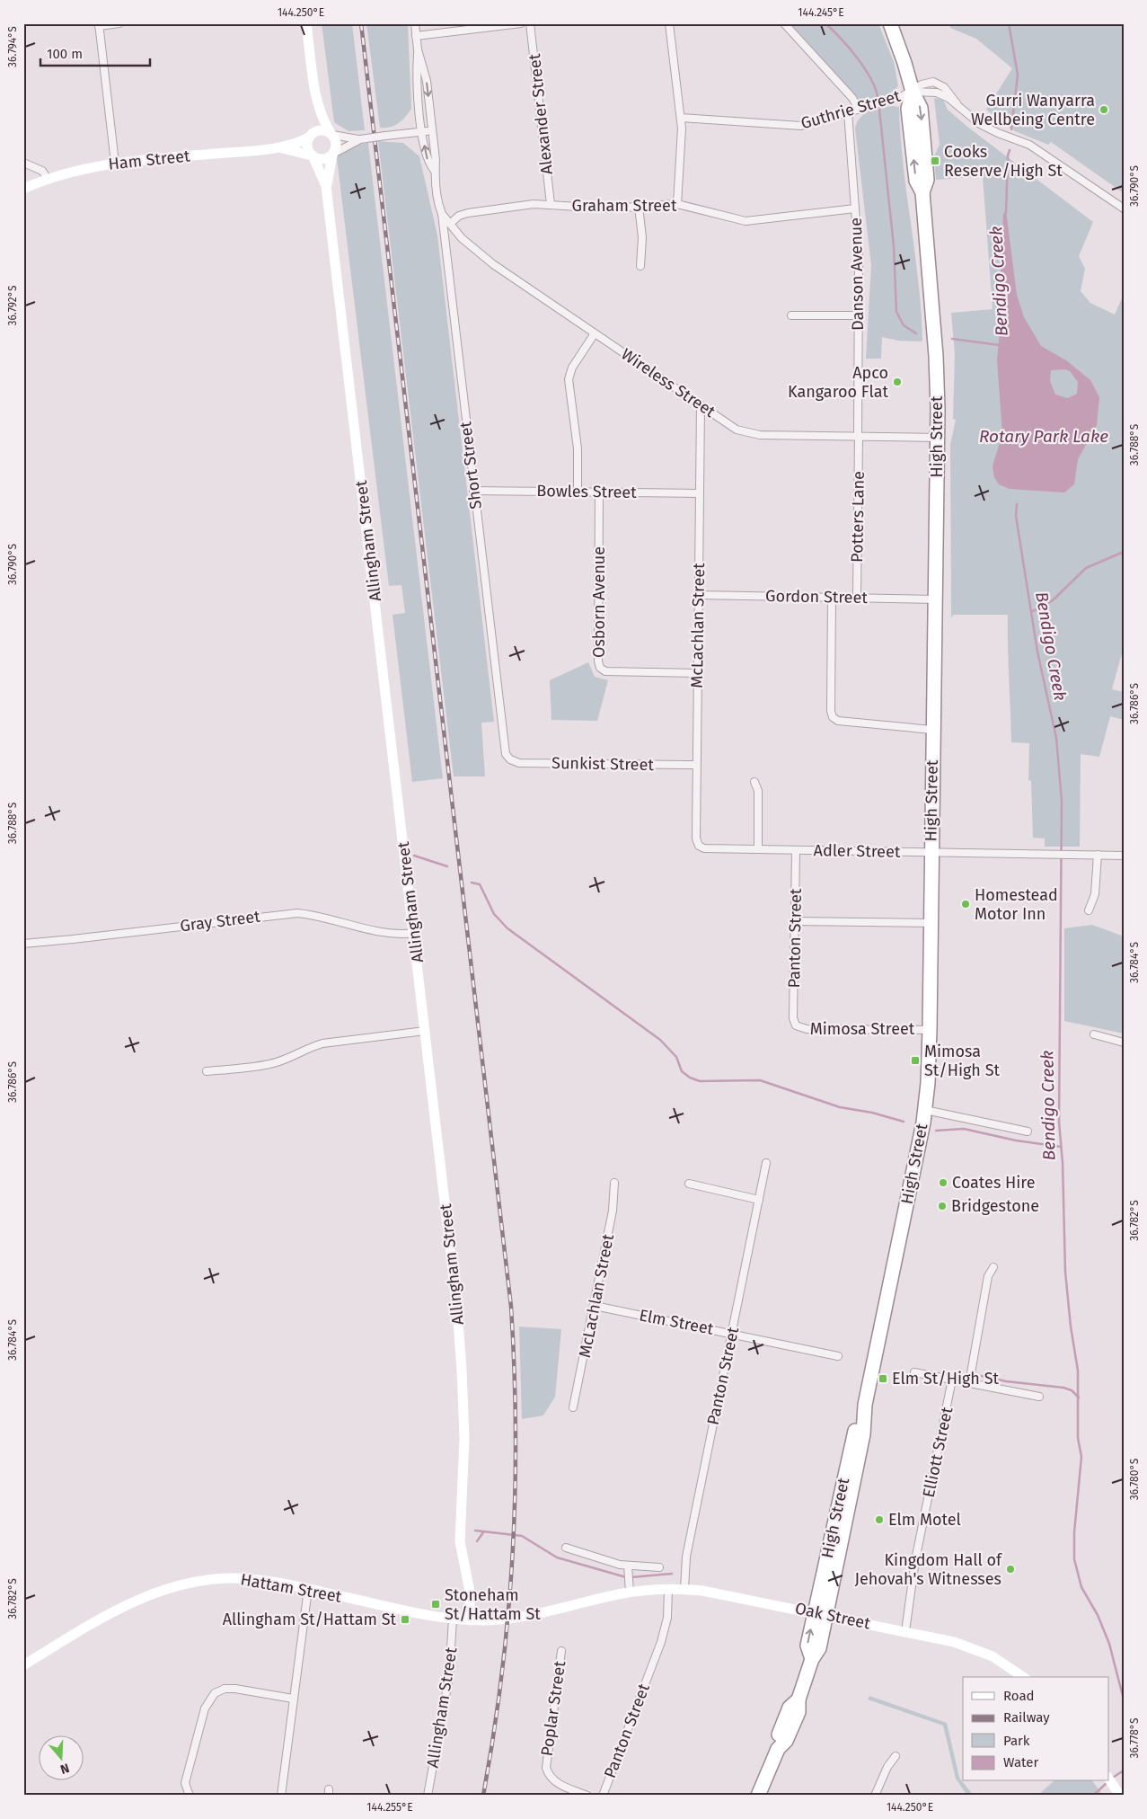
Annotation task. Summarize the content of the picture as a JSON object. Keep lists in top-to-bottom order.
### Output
{
  "streets": {
    "highway": ["High Street"],
    "street": [
      "Guthrie Street",
      "Alexander Street",
      "Ham Street",
      "Graham Street",
      "Danson Avenue",
      "Wireless Street",
      "Short Street",
      "Bowles Street",
      "Potters Lane",
      "Allingham Street",
      "Gordon Street",
      "Osborn Avenue",
      "McLachlan Street",
      "Sunkist Street",
      "Adler Street",
      "Gray Street",
      "Panton Street",
      "Mimosa Street",
      "Elm Street",
      "Elliott Street",
      "Hattam Street",
      "Oak Street",
      "Poplar Street"
    ]
  },
  "crossings": [
    ["Guthrie Street", "Danson Avenue"],
    ["Guthrie Street", "High Street"],
    ["Alexander Street", "Graham Street"],
    ["Ham Street", "Allingham Street"],
    ["Graham Street", "Danson Avenue"],
    ["Graham Street", "Wireless Street"],
    ["Danson Avenue", "Wireless Street"],
    ["Danson Avenue", "Potters Lane"],
    ["Wireless Street", "High Street"],
    ["Wireless Street", "Short Street"],
    ["Wireless Street", "Potters Lane"],
    ["Wireless Street", "McLachlan Street"],
    ["High Street", "Gordon Street"],
    ["High Street", "Adler Street"],
    ["High Street", "Mimosa Street"],
    ["High Street", "Oak Street"],
    ["Short Street", "Bowles Street"],
    ["Short Street", "Sunkist Street"],
    ["Bowles Street", "Osborn Avenue"],
    ["Bowles Street", "McLachlan Street"],
    ["Potters Lane", "Gordon Street"],
    ["Allingham Street", "Gray Street"],
    ["Allingham Street", "Hattam Street"],
    ["Allingham Street", "Oak Street"],
    ["Gordon Street", "McLachlan Street"],
    ["Osborn Avenue", "McLachlan Street"],
    ["McLachlan Street", "Sunkist Street"],
    ["McLachlan Street", "Adler Street"],
    ["McLachlan Street", "Elm Street"],
    ["Adler Street", "Panton Street"],
    ["Panton Street", "Mimosa Street"],
    ["Panton Street", "Elm Street"],
    ["Panton Street", "Oak Street"],
    ["Elliott Street", "Oak Street"],
    ["Hattam Street", "Oak Street"]
  ],
  "water": ["Bendigo Creek", "Rotary Park Lake"],
  "places": {
    "other": [
      "Gurri Wanyarra Wellbeing Centre",
      "Apco Kangaroo Flat",
      "Homestead Motor Inn",
      "Coates Hire",
      "Bridgestone",
      "Elm Motel",
      "Kingdom Hall of Jehovah's Witnesses"
    ],
    "transit": [
      "Cooks Reserve/High St",
      "Mimosa St/High St",
      "Elm St/High St",
      "Stoneham St/Hattam St",
      "Allingham St/Hattam St"
    ]
  },
  "legend": [
    "Road",
    "Railway",
    "Park",
    "Water"
  ],
  "scale_bar": "100 m",
  "north": "bottom",
  "coordinates": [
    "144.250°E",
    "144.245°E",
    "36.794°S",
    "36.790°S",
    "36.792°S",
    "36.788°S",
    "36.786°S",
    "36.784°S",
    "36.782°S",
    "36.780°S",
    "36.778°S",
    "144.255°E"
  ]
}
